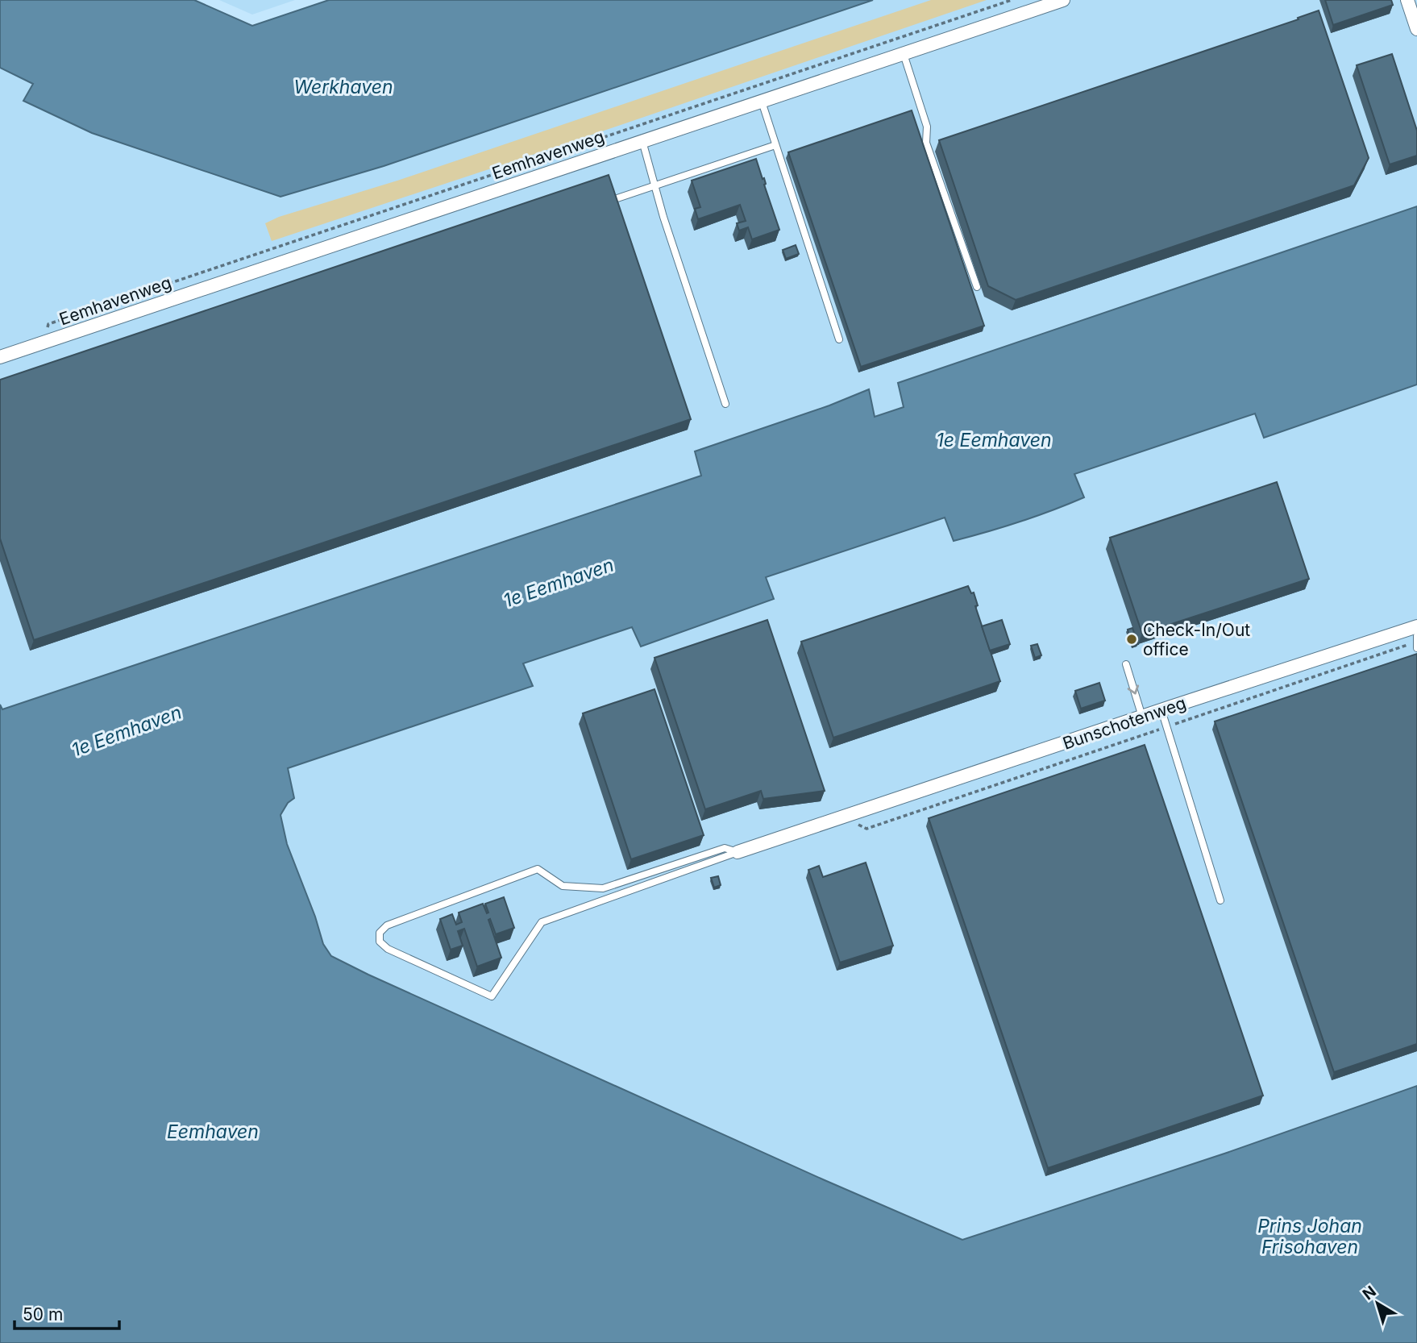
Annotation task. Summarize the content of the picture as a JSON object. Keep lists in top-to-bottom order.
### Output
{
  "streets": {
    "street": ["Eemhavenweg", "Bunschotenweg"]
  },
  "water": [
    "Werkhaven",
    "1e Eemhaven",
    "Eemhaven",
    "Prins Johan Frisohaven"
  ],
  "places": ["Check-In/Out office"],
  "scale_bar": "50 m",
  "north": "top left"
}
